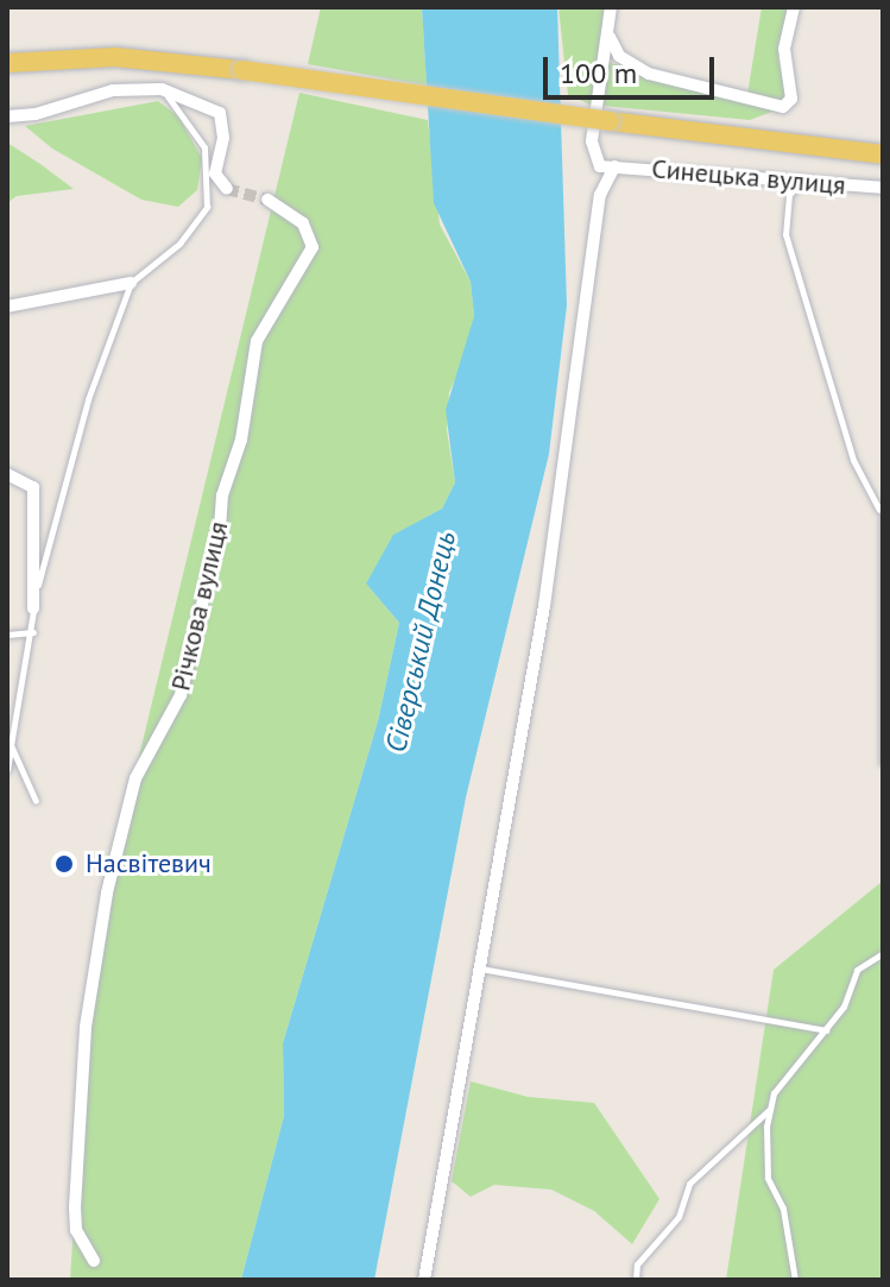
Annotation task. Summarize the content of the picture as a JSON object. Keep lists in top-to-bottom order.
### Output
{
  "streets": {
    "street": ["Синецька вулиця", "Річкова вулиця"]
  },
  "water": ["Сіверський Донець"],
  "places": ["Насвітевич"],
  "scale_bar": "100 m"
}
